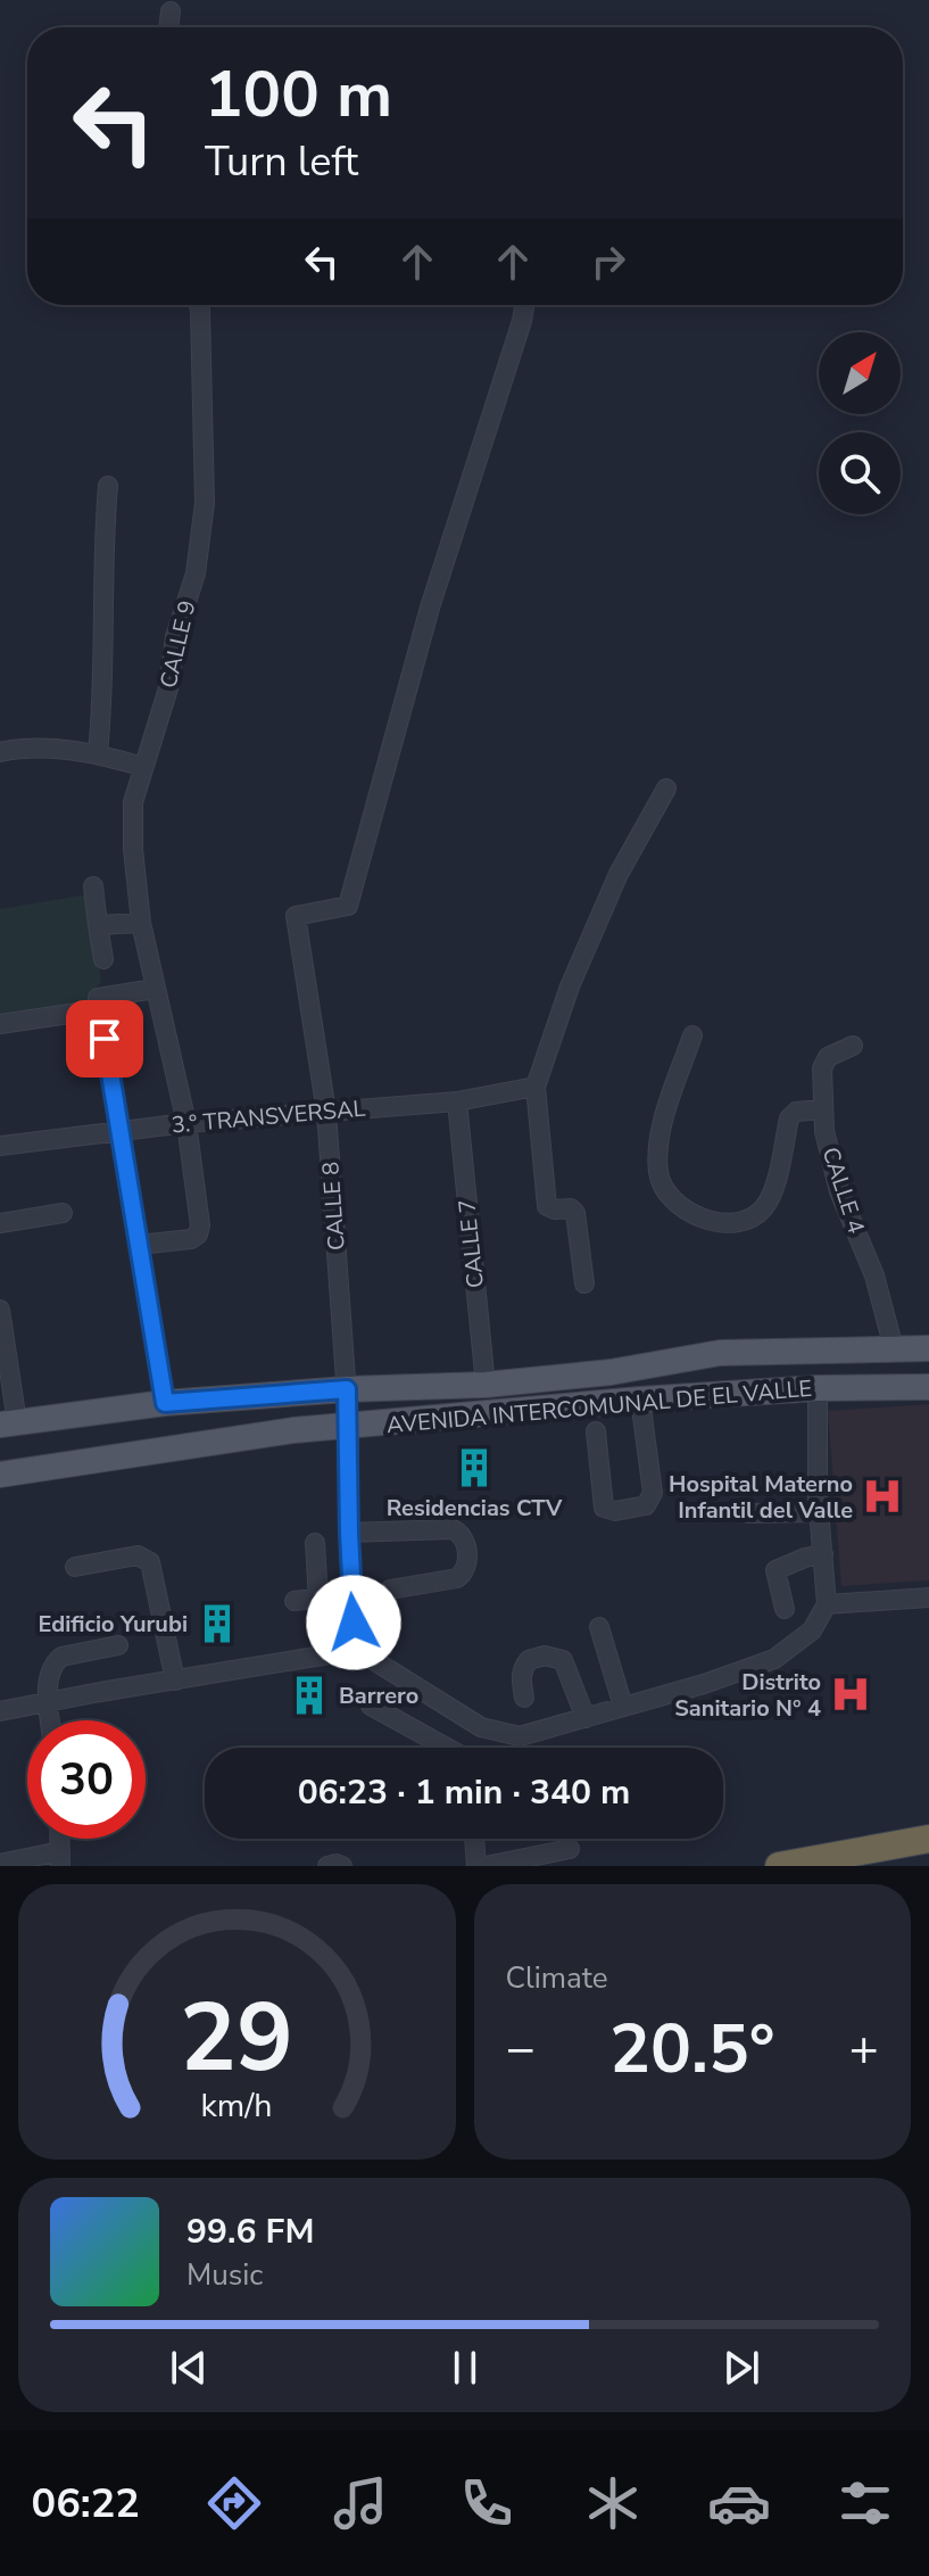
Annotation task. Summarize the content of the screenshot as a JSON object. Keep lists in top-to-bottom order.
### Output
{
  "streets": {
    "main road": ["AVENIDA INTERCOMUNAL DE EL VALLE"],
    "street": [
      "CALLE 9",
      "3.° TRANSVERSAL",
      "CALLE 4",
      "CALLE 8",
      "CALLE 7"
    ]
  },
  "crossings": [
    ["CALLE 9", "3.° TRANSVERSAL"],
    ["3.° TRANSVERSAL", "CALLE 8"],
    ["3.° TRANSVERSAL", "CALLE 7"],
    ["CALLE 4", "AVENIDA INTERCOMUNAL DE EL VALLE"],
    ["CALLE 8", "AVENIDA INTERCOMUNAL DE EL VALLE"],
    ["CALLE 7", "AVENIDA INTERCOMUNAL DE EL VALLE"]
  ],
  "places": {
    "building": ["Residencias CTV", "Edificio Yurubi", "Barrero"],
    "hospital": ["Hospital Materno Infantil del Valle", "Distrito Sanitario N° 4"]
  },
  "north": "top right",
  "page": {
    "turn": ["100 m", "Turn left"],
    "limit": "30",
    "trip": "06:23 · 1 min · 340 m",
    "tile": "Climate",
    "heat": ["−", "20.5°", "+"],
    "song": ["99.6 FM", "Music"],
    "tabs": "06:22",
    "gauge": ["29", "km/h"]
  }
}
